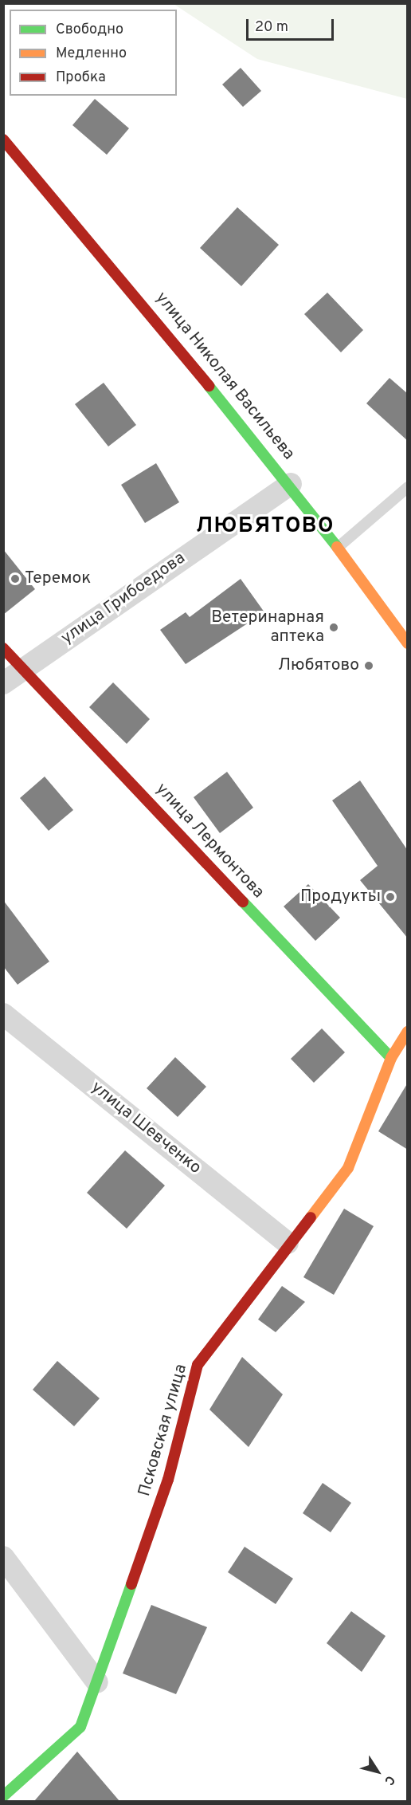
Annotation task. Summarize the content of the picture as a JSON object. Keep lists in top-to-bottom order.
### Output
{
  "streets": {
    "street": [
      "улица Николая Васильева",
      "улица Грибоедова",
      "улица Лермонтова",
      "улица Шевченко",
      "Псковская улица"
    ]
  },
  "crossings": [
    ["улица Николая Васильева", "улица Грибоедова"],
    ["улица Грибоедова", "улица Лермонтова"],
    ["улица Лермонтова", "Псковская улица"],
    ["улица Шевченко", "Псковская улица"]
  ],
  "districts": ["ЛЮБЯТОВО"],
  "places": [
    "Теремок",
    "Ветеринарная аптека",
    "Любятово",
    "Продукты"
  ],
  "legend": ["Свободно", "Медленно", "Пробка"],
  "scale_bar": "20 m",
  "north": "bottom right"
}
